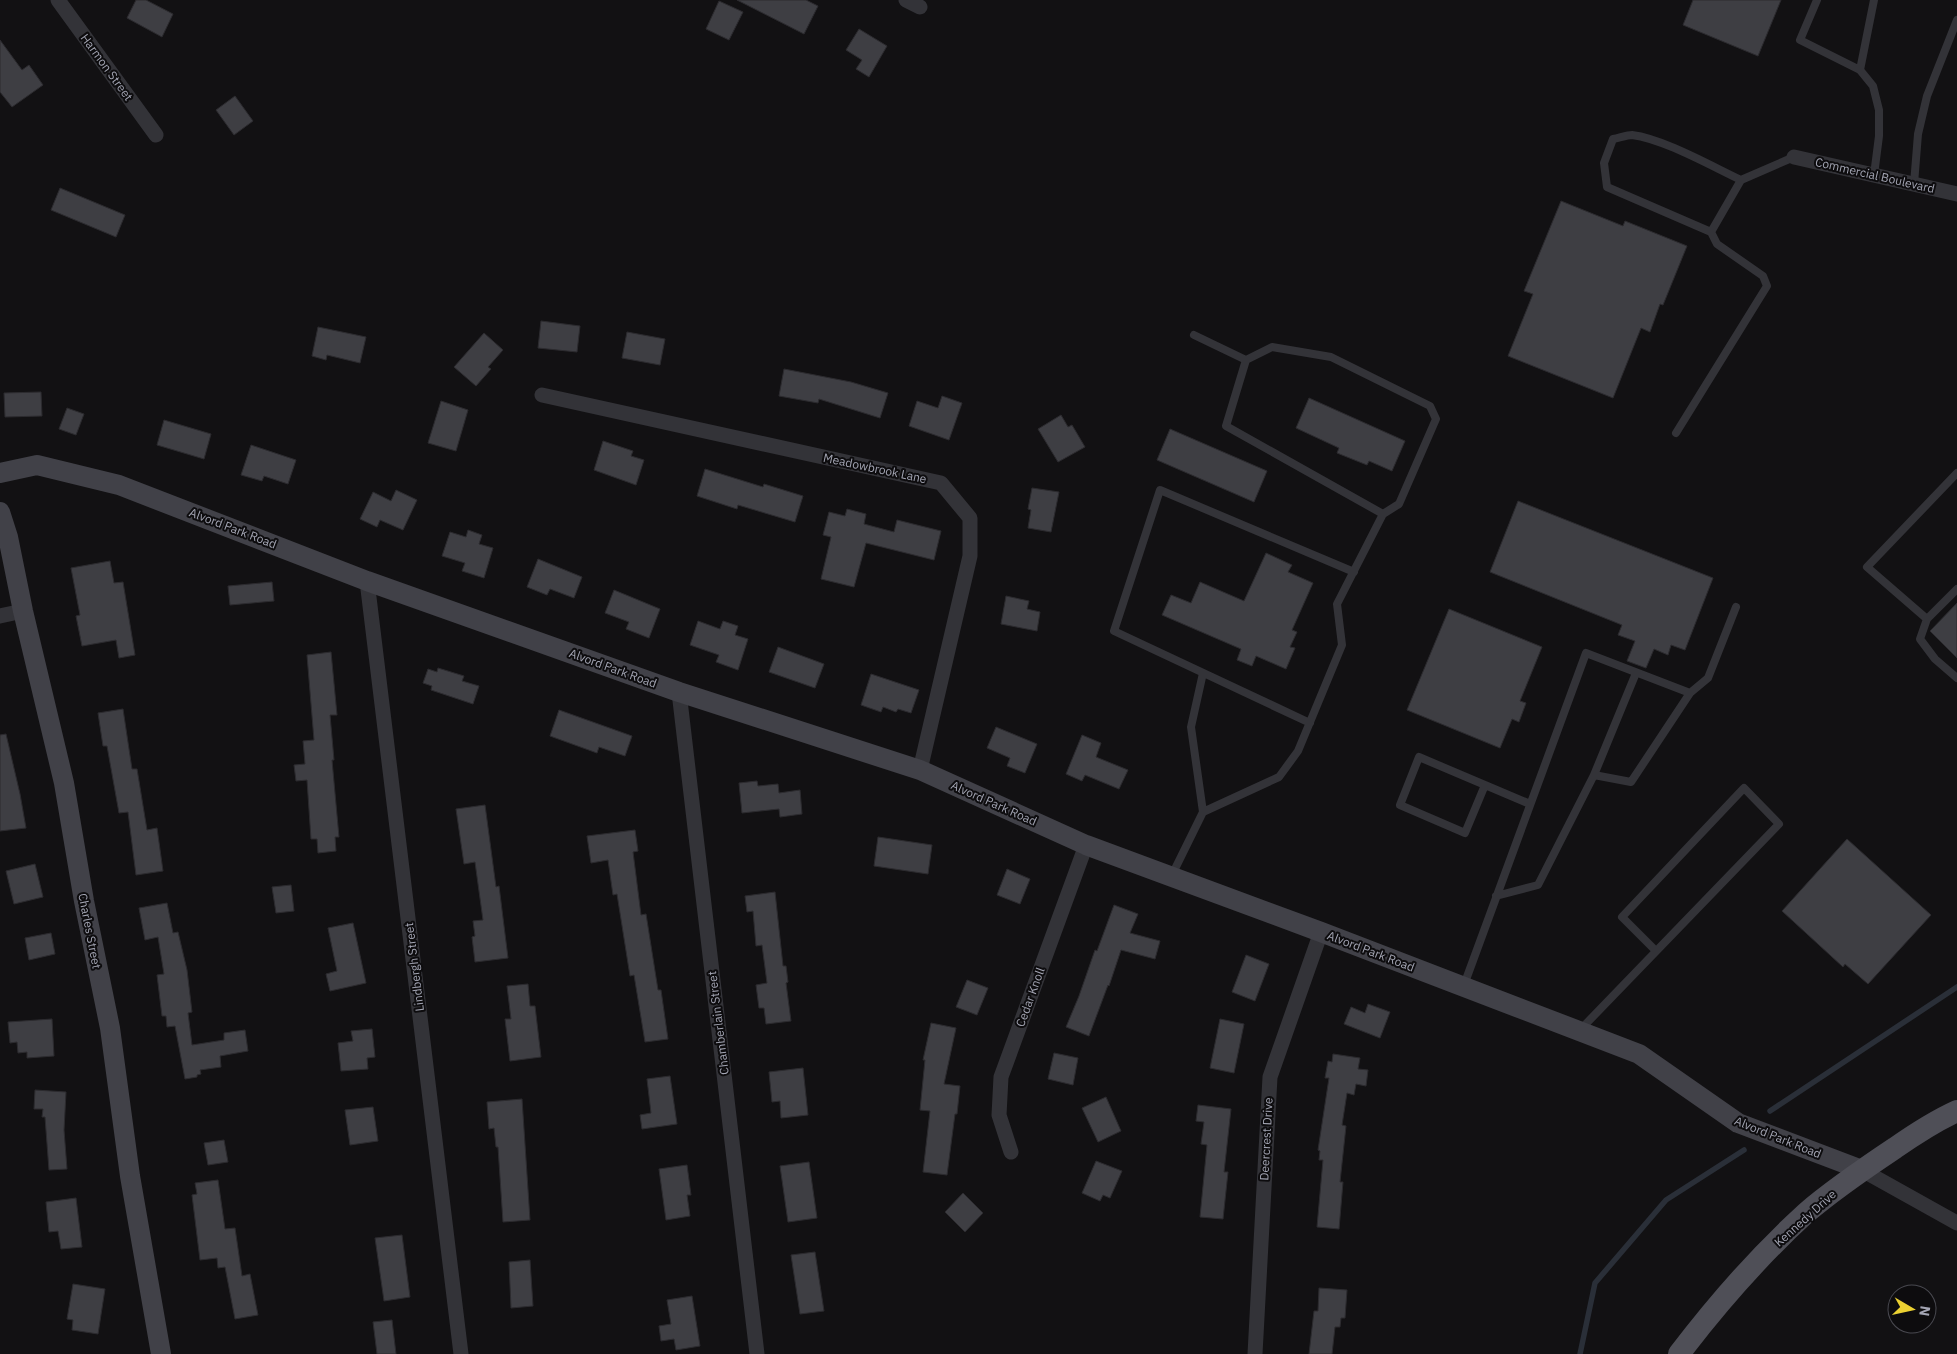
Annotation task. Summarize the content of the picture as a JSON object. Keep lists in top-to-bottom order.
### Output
{
  "streets": {
    "main road": ["Kennedy Drive"],
    "street": [
      "Harmon Street",
      "Commercial Boulevard",
      "Meadowbrook Lane",
      "Alvord Park Road",
      "Charles Street",
      "Lindbergh Street",
      "Cedar Knoll",
      "Chamberlain Street",
      "Deercrest Drive"
    ]
  },
  "crossings": [
    ["Meadowbrook Lane", "Alvord Park Road"],
    ["Alvord Park Road", "Lindbergh Street"],
    ["Alvord Park Road", "Cedar Knoll"],
    ["Alvord Park Road", "Chamberlain Street"],
    ["Alvord Park Road", "Deercrest Drive"],
    ["Alvord Park Road", "Kennedy Drive"]
  ],
  "north": "right"
}
